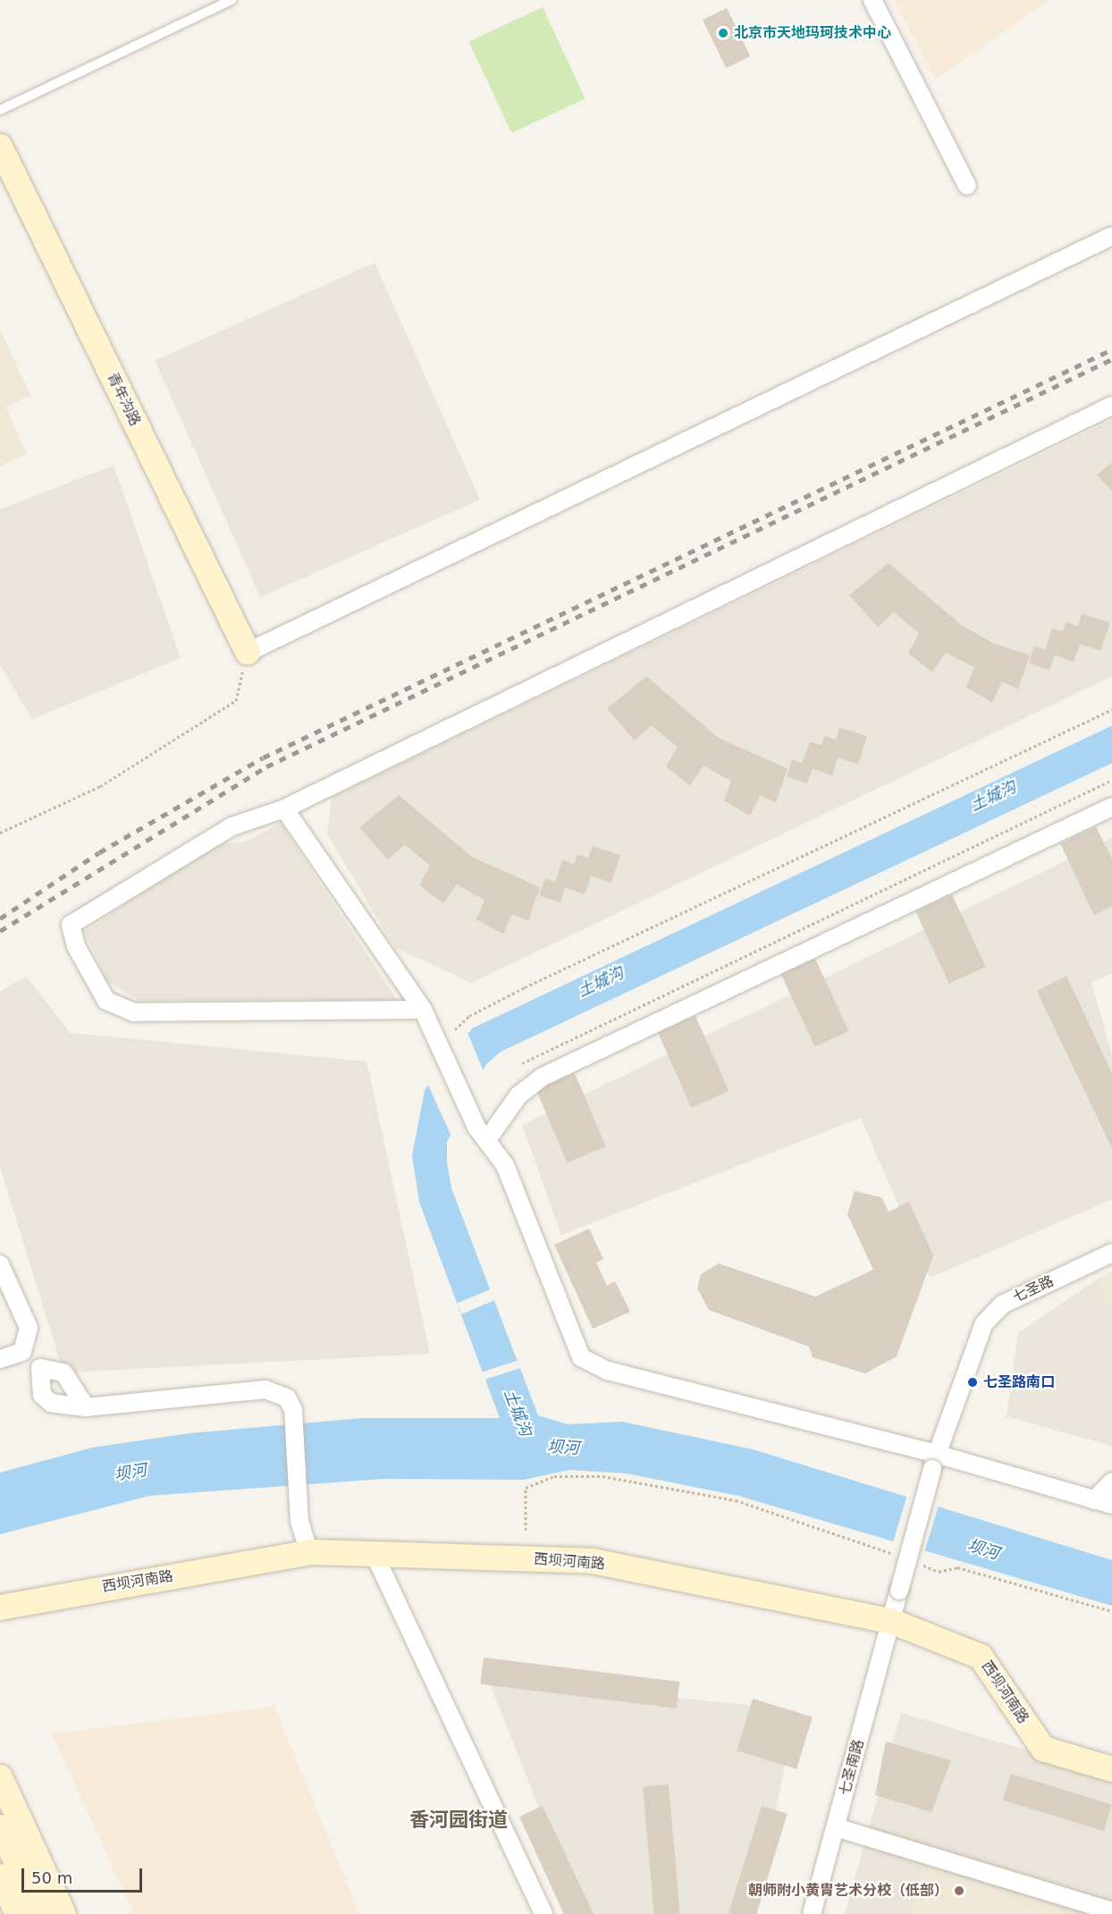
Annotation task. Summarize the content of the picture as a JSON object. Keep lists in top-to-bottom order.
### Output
{
  "streets": {
    "street": [
      "青年沟路",
      "七圣路",
      "西坝河南路",
      "七圣南路"
    ]
  },
  "crossings": [
    ["七圣路", "七圣南路"],
    ["西坝河南路", "七圣南路"]
  ],
  "districts": ["香河园街道"],
  "water": ["土城沟", "坝河"],
  "places": ["北京市天地玛珂技术中心", "七圣路南口", "朝师附小黄胄艺术分校（低部）"],
  "scale_bar": "50 m"
}
